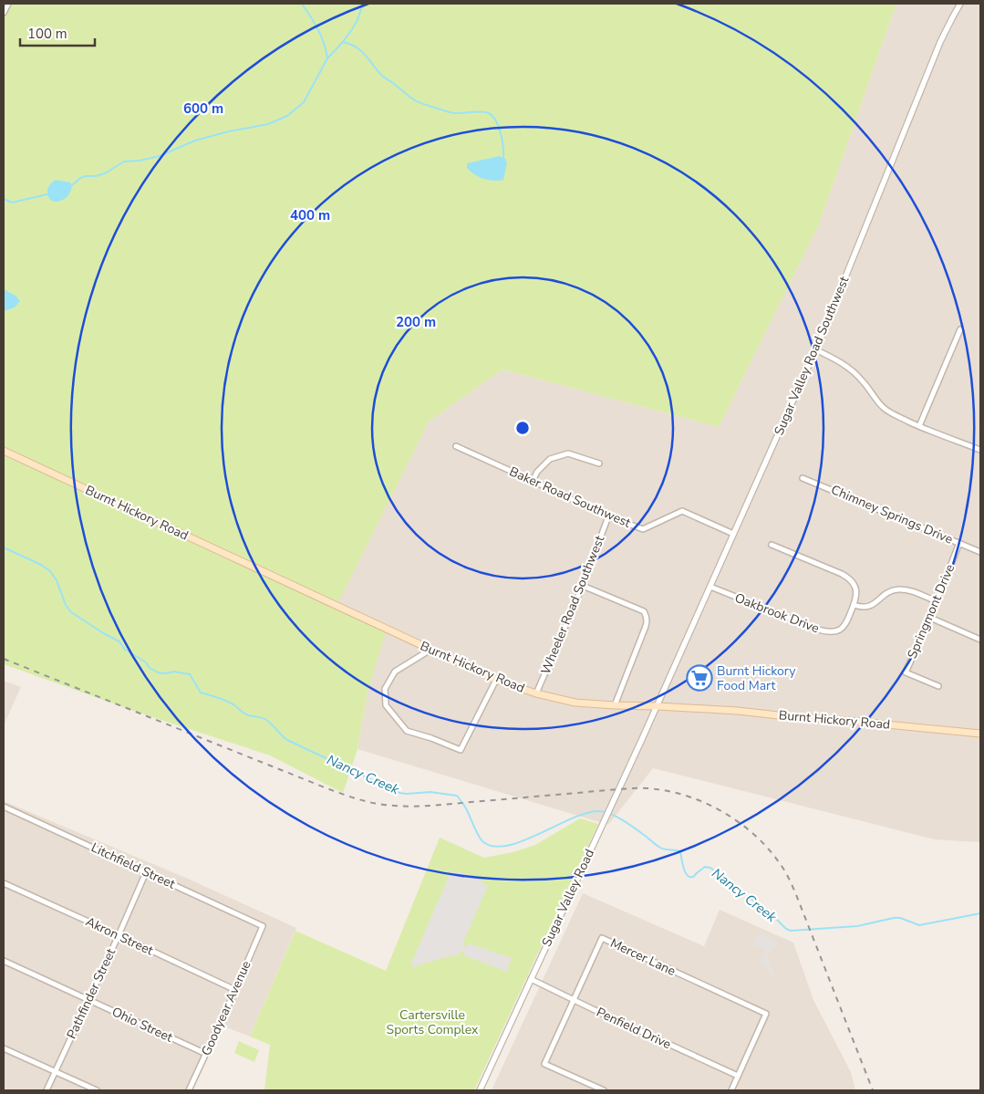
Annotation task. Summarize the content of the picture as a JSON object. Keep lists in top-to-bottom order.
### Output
{
  "streets": {
    "main road": ["Burnt Hickory Road"],
    "street": [
      "Sugar Valley Road Southwest",
      "Baker Road Southwest",
      "Chimney Springs Drive",
      "Wheeler Road Southwest",
      "Springmont Drive",
      "Oakbrook Drive",
      "Litchfield Street",
      "Sugar Valley Road",
      "Akron Street",
      "Mercer Lane",
      "Pathfinder Street",
      "Goodyear Avenue",
      "Ohio Street",
      "Penfield Drive"
    ]
  },
  "crossings": [
    ["Sugar Valley Road Southwest", "Baker Road Southwest"],
    ["Sugar Valley Road Southwest", "Burnt Hickory Road"],
    ["Sugar Valley Road Southwest", "Oakbrook Drive"],
    ["Sugar Valley Road Southwest", "Sugar Valley Road"],
    ["Baker Road Southwest", "Wheeler Road Southwest"],
    ["Burnt Hickory Road", "Wheeler Road Southwest"],
    ["Burnt Hickory Road", "Sugar Valley Road"],
    ["Chimney Springs Drive", "Springmont Drive"],
    ["Litchfield Street", "Pathfinder Street"],
    ["Litchfield Street", "Goodyear Avenue"],
    ["Sugar Valley Road", "Penfield Drive"],
    ["Akron Street", "Pathfinder Street"],
    ["Akron Street", "Goodyear Avenue"],
    ["Mercer Lane", "Penfield Drive"],
    ["Pathfinder Street", "Ohio Street"],
    ["Goodyear Avenue", "Ohio Street"]
  ],
  "water": ["Nancy Creek"],
  "parks": ["Cartersville Sports Complex"],
  "places": {
    "supermarket": ["Burnt Hickory Food Mart"]
  },
  "scale_bar": "100 m",
  "rings": ["600 m", "400 m", "200 m"]
}
